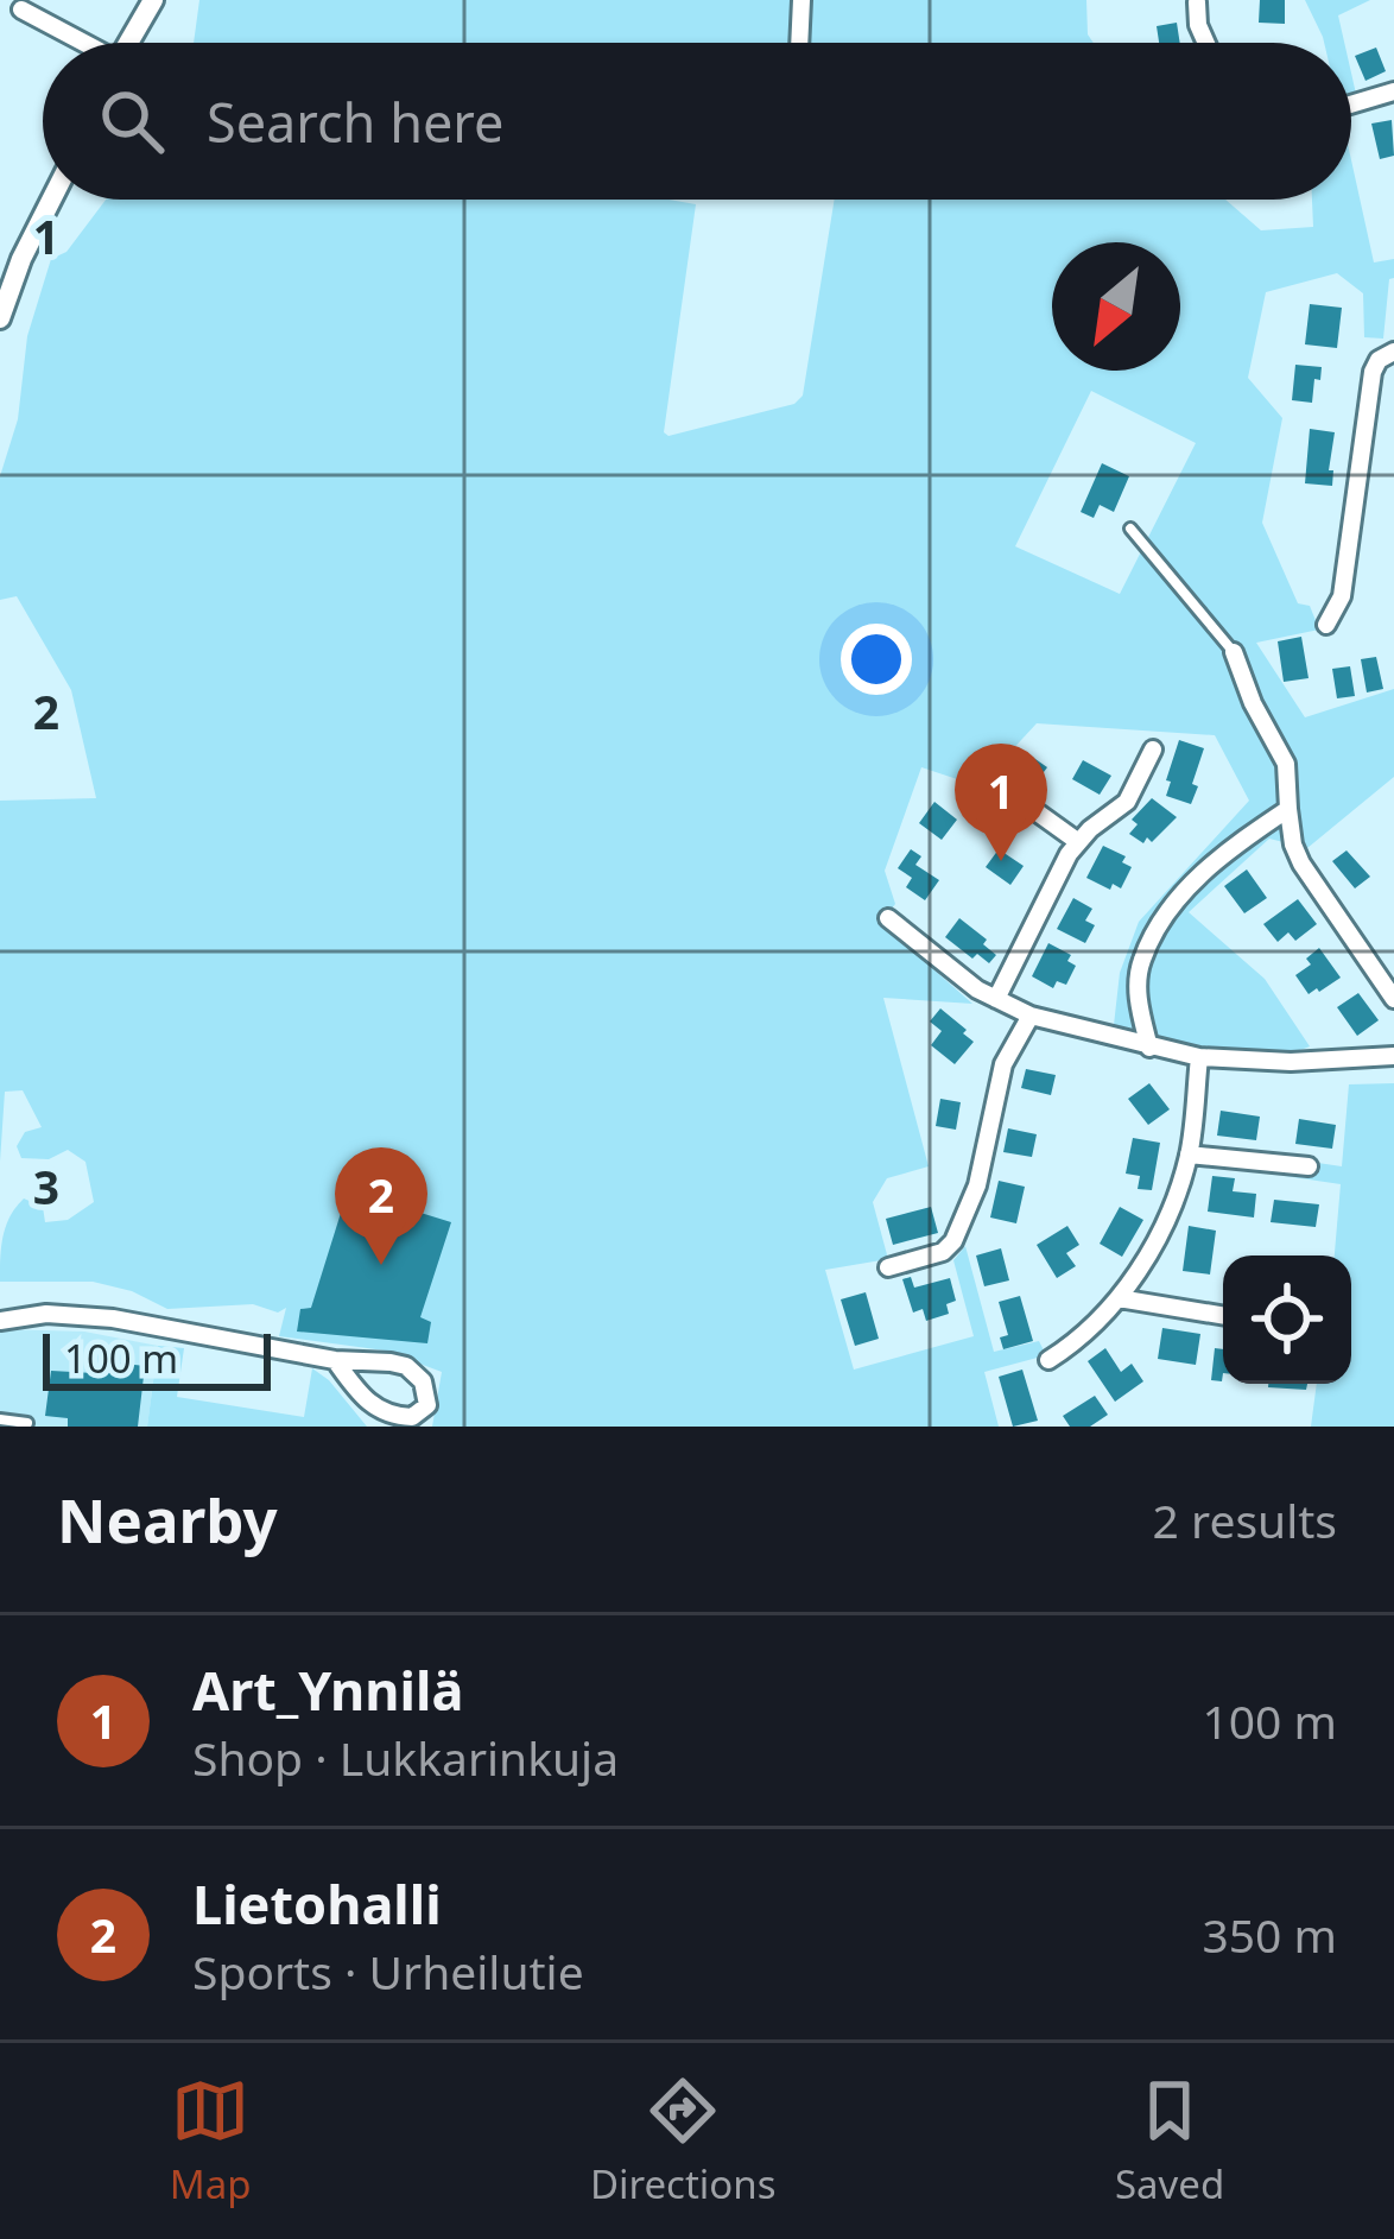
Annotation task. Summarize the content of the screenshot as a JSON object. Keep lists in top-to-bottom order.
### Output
{
  "scale_bar": "100 m",
  "north": "bottom left",
  "page": {
    "search": "Search here",
    "pins": ["1", "2"],
    "scale": "100 m",
    "heading": ["Nearby", "2 results"],
    "list": [
      {
        "mark": "1",
        "name": "Art_Ynnilä",
        "note": "Shop · Lukkarinkuja",
        "value": "100 m"
      },
      {
        "mark": "2",
        "name": "Lietohalli",
        "note": "Sports · Urheilutie",
        "value": "350 m"
      }
    ],
    "nav": ["Map", "Directions", "Saved"]
  },
  "grid": {
    "rows": ["1", "2", "3"]
  }
}
